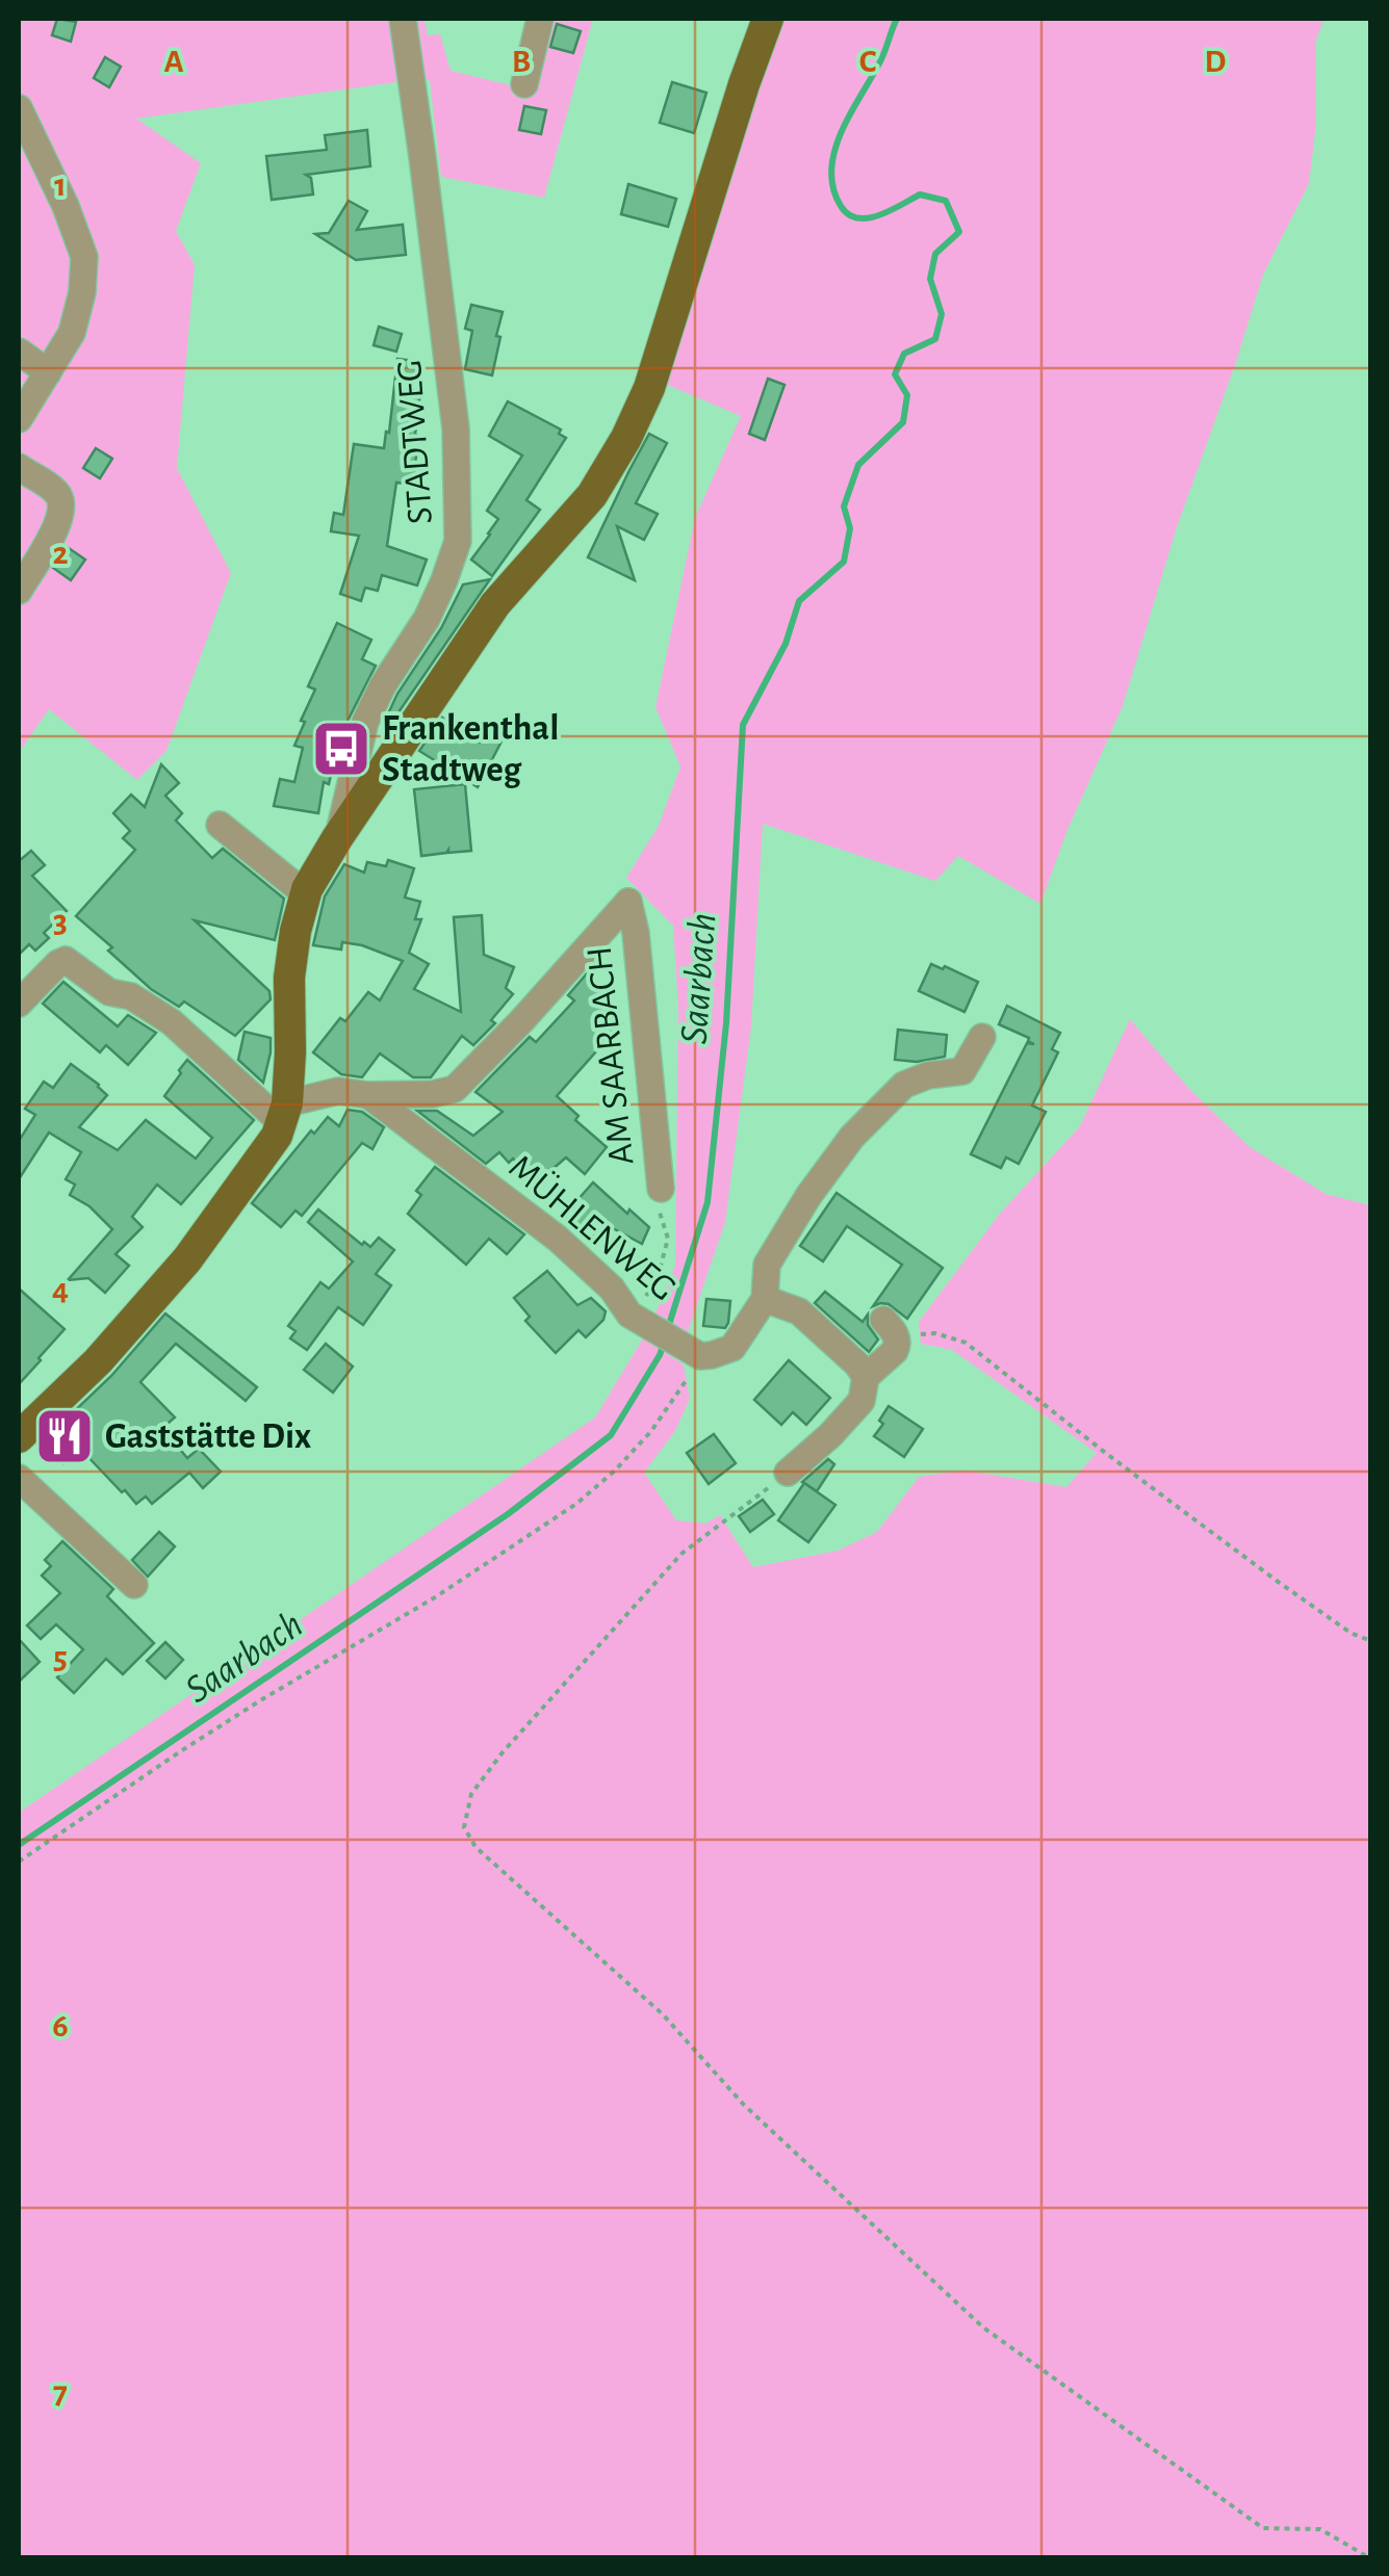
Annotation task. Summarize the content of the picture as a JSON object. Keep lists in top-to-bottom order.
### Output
{
  "streets": {
    "street": ["STADTWEG", "AM SAARBACH", "MÜHLENWEG"]
  },
  "crossings": [
    ["AM SAARBACH", "MÜHLENWEG"]
  ],
  "water": ["Saarbach"],
  "places": {
    "bus stop": ["Frankenthal Stadtweg"],
    "restaurant": ["Gaststätte Dix"]
  },
  "grid": {
    "columns": [
      "A",
      "B",
      "C",
      "D"
    ],
    "rows": [
      "1",
      "2",
      "3",
      "4",
      "5",
      "6",
      "7"
    ]
  }
}
